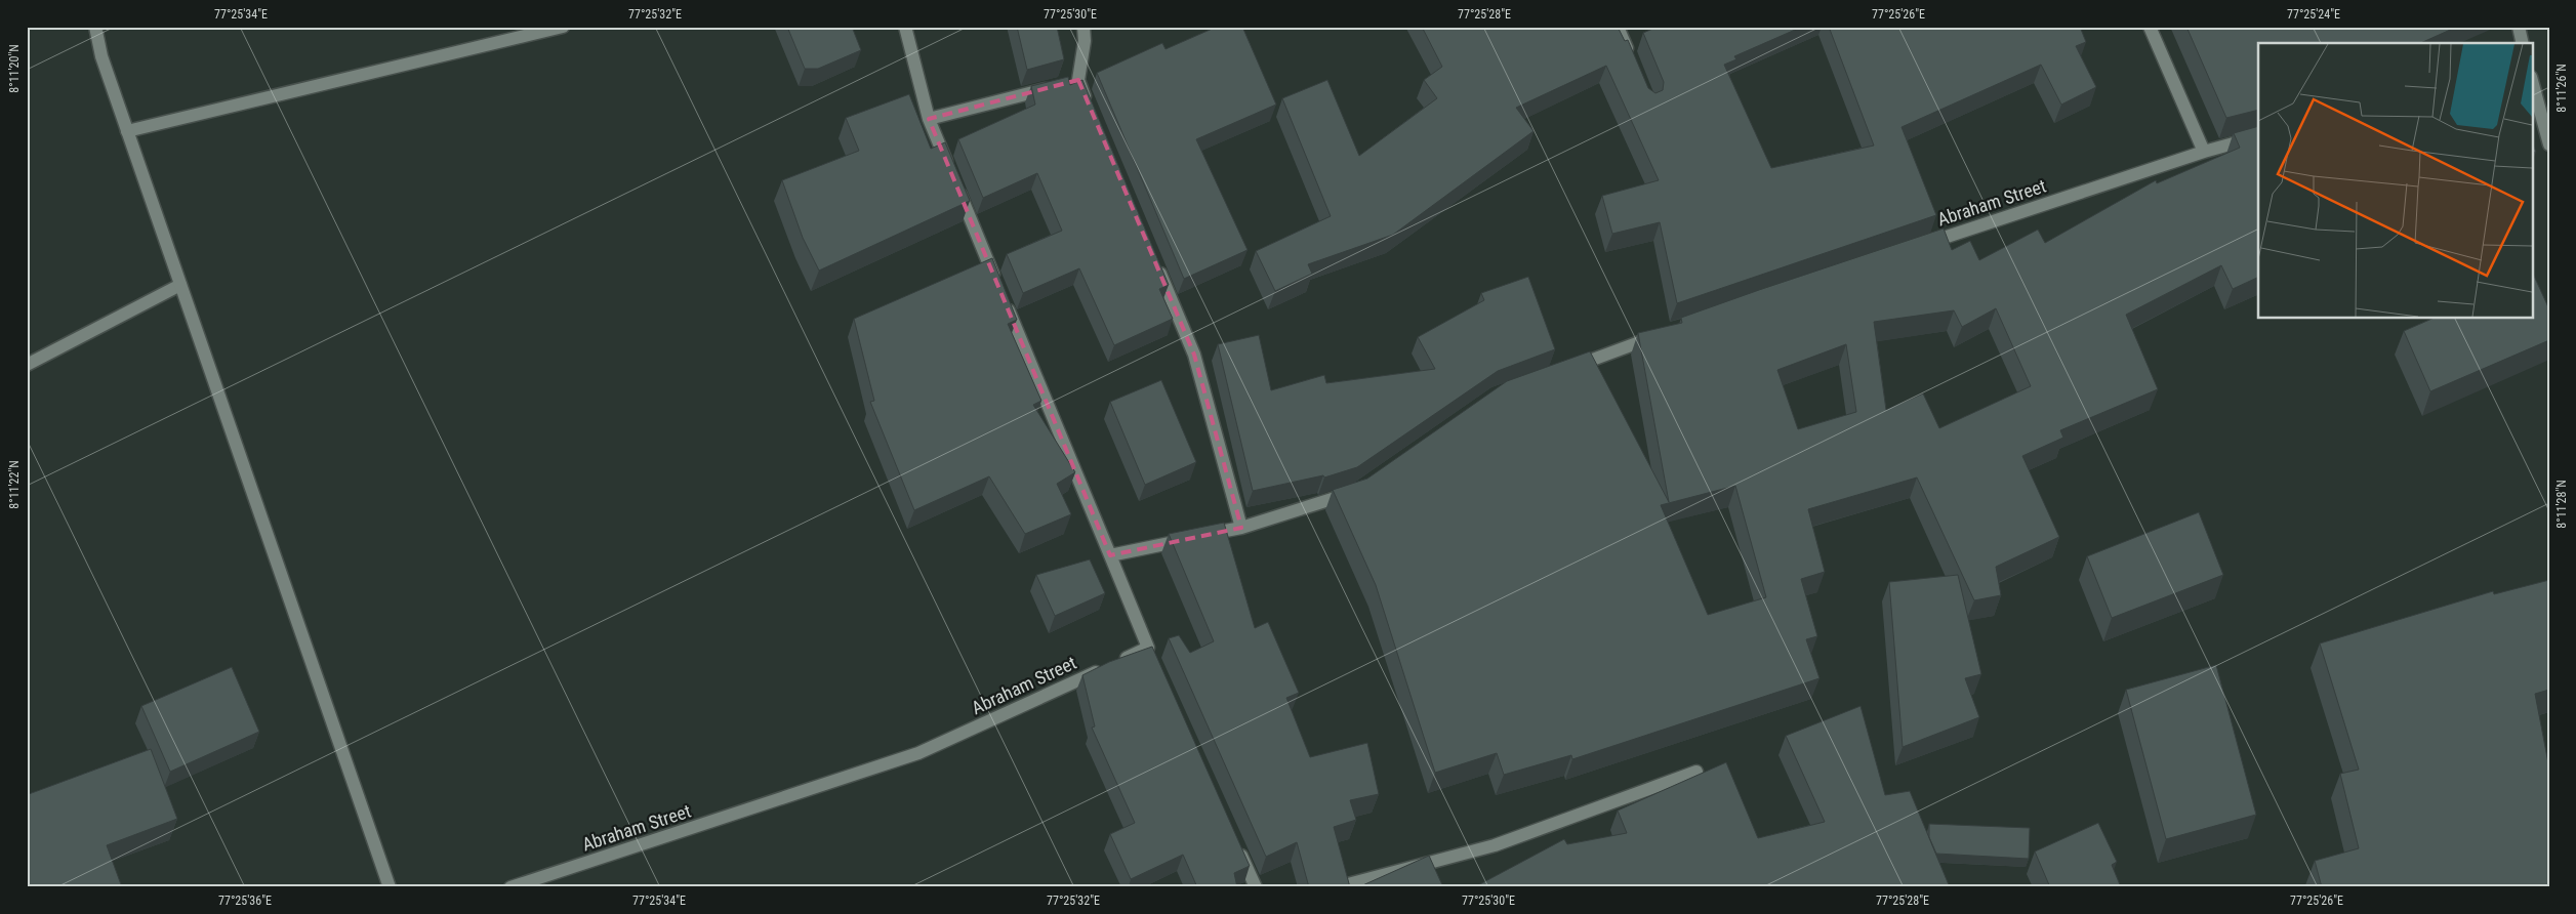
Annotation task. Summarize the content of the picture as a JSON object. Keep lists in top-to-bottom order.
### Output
{
  "streets": {
    "street": ["Abraham Street"]
  },
  "coordinates": [
    "77°25'34\"E",
    "77°25'32\"E",
    "77°25'30\"E",
    "77°25'28\"E",
    "77°25'26\"E",
    "77°25'24\"E",
    "8°11'20\"N",
    "8°11'26\"N",
    "8°11'22\"N",
    "8°11'28\"N",
    "77°25'36\"E"
  ]
}
